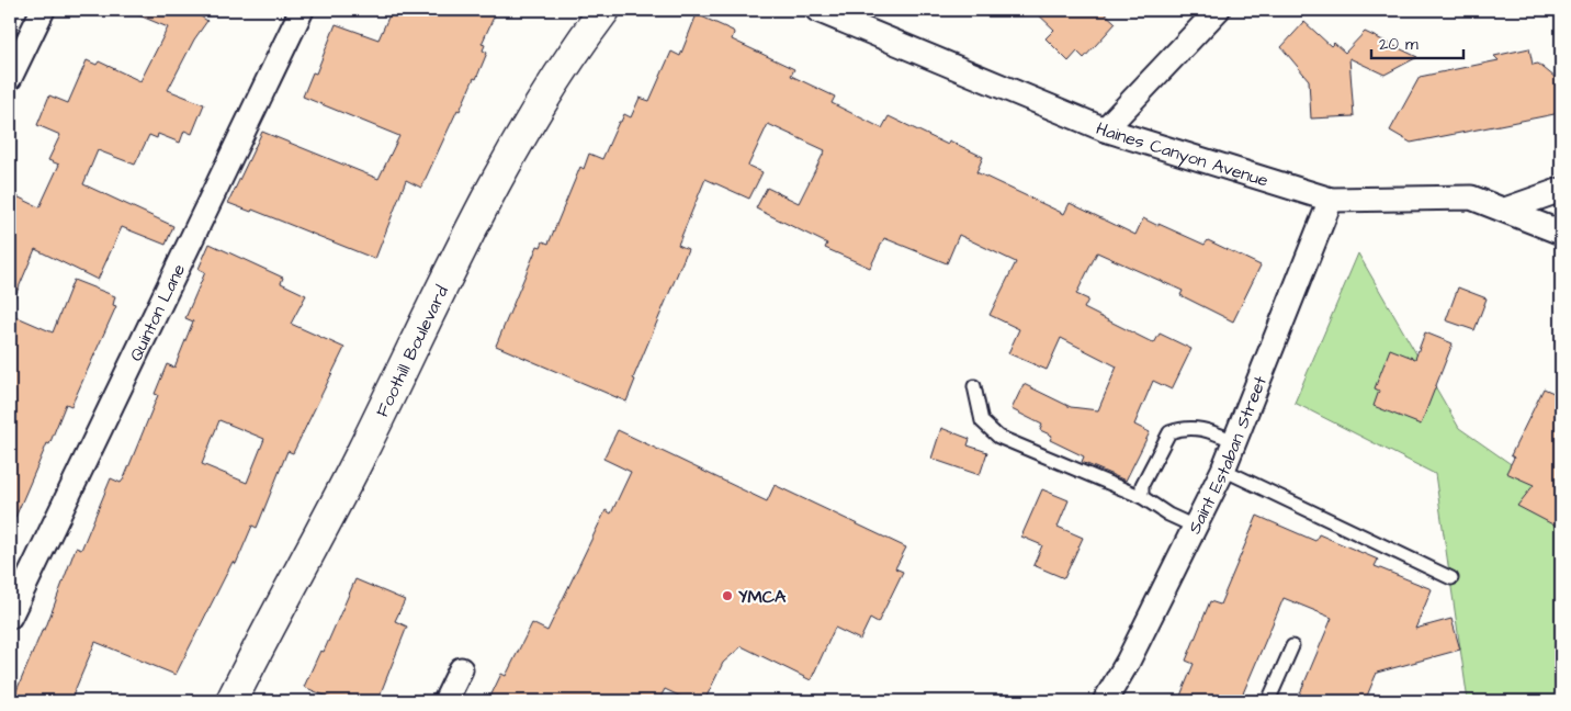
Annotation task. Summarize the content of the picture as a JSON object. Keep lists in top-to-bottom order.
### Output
{
  "streets": {
    "main road": ["Foothill Boulevard"],
    "street": ["Haines Canyon Avenue", "Quinton Lane", "Saint Estaban Street"]
  },
  "crossings": [
    ["Haines Canyon Avenue", "Saint Estaban Street"]
  ],
  "places": ["YMCA"],
  "scale_bar": "20 m"
}
